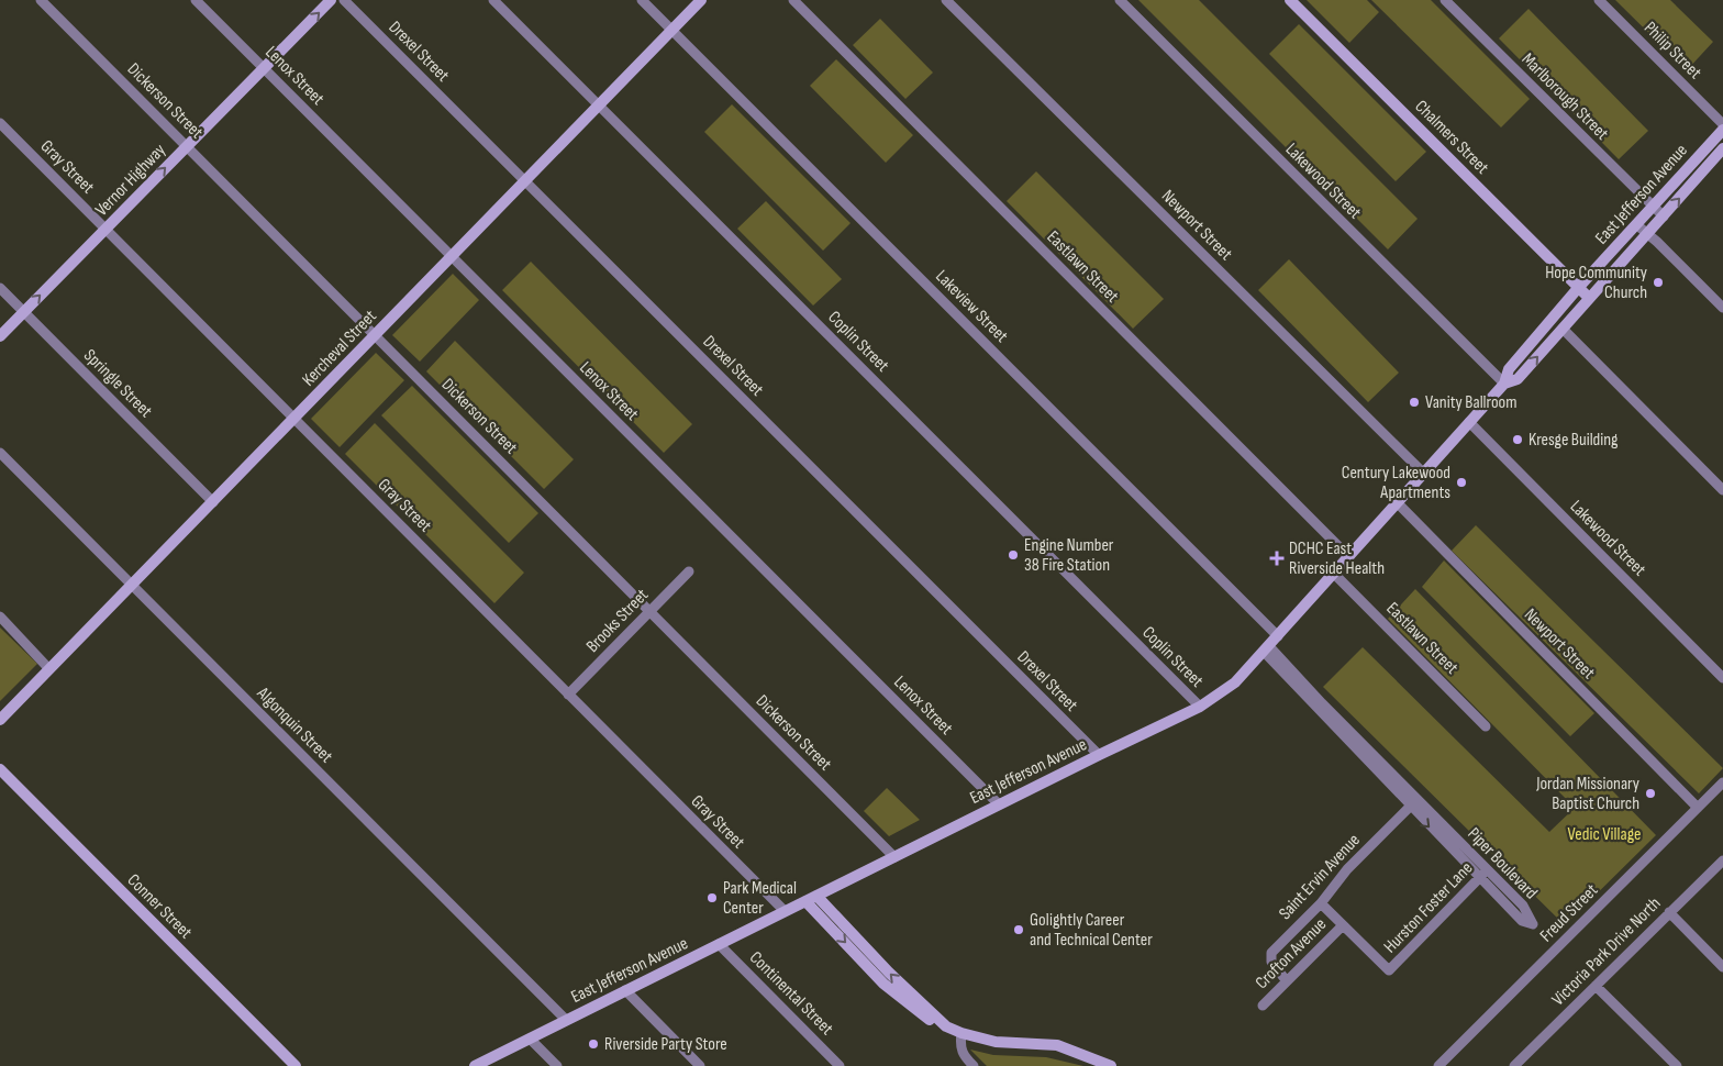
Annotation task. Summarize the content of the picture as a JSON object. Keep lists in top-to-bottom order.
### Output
{
  "streets": {
    "street": [
      "Philip Street",
      "Drexel Street",
      "Lenox Street",
      "Marlborough Street",
      "Dickerson Street",
      "Chalmers Street",
      "Gray Street",
      "Vernor Highway",
      "Lakewood Street",
      "East Jefferson Avenue",
      "Newport Street",
      "Eastlawn Street",
      "Lakeview Street",
      "Coplin Street",
      "Kercheval Street",
      "Springle Street",
      "Brooks Street",
      "Algonquin Street",
      "Piper Boulevard",
      "Saint Ervin Avenue",
      "Conner Street",
      "Hurston Foster Lane",
      "Freud Street",
      "Victoria Park Drive North",
      "Crofton Avenue",
      "Continental Street"
    ]
  },
  "crossings": [
    ["Drexel Street", "East Jefferson Avenue"],
    ["Drexel Street", "Kercheval Street"],
    ["Lenox Street", "Vernor Highway"],
    ["Lenox Street", "East Jefferson Avenue"],
    ["Lenox Street", "Kercheval Street"],
    ["Marlborough Street", "East Jefferson Avenue"],
    ["Dickerson Street", "Vernor Highway"],
    ["Dickerson Street", "East Jefferson Avenue"],
    ["Dickerson Street", "Kercheval Street"],
    ["Dickerson Street", "Brooks Street"],
    ["Chalmers Street", "East Jefferson Avenue"],
    ["Gray Street", "Vernor Highway"],
    ["Gray Street", "East Jefferson Avenue"],
    ["Gray Street", "Kercheval Street"],
    ["Gray Street", "Brooks Street"],
    ["Vernor Highway", "Springle Street"],
    ["Lakewood Street", "East Jefferson Avenue"],
    ["East Jefferson Avenue", "Newport Street"],
    ["East Jefferson Avenue", "Eastlawn Street"],
    ["East Jefferson Avenue", "Lakeview Street"],
    ["East Jefferson Avenue", "Coplin Street"],
    ["East Jefferson Avenue", "Algonquin Street"],
    ["East Jefferson Avenue", "Piper Boulevard"],
    ["East Jefferson Avenue", "Continental Street"],
    ["Newport Street", "Freud Street"],
    ["Lakeview Street", "Kercheval Street"],
    ["Coplin Street", "Kercheval Street"],
    ["Kercheval Street", "Springle Street"],
    ["Kercheval Street", "Algonquin Street"],
    ["Piper Boulevard", "Saint Ervin Avenue"],
    ["Piper Boulevard", "Hurston Foster Lane"],
    ["Saint Ervin Avenue", "Crofton Avenue"],
    ["Hurston Foster Lane", "Crofton Avenue"]
  ],
  "one_way": ["Vernor Highway"],
  "parks": ["Vedic Village"],
  "places": {
    "other": [
      "Hope Community Church",
      "Vanity Ballroom",
      "Kresge Building",
      "Century Lakewood Apartments",
      "Engine Number 38 Fire Station",
      "Jordan Missionary Baptist Church",
      "Park Medical Center",
      "Golightly Career and Technical Center",
      "Riverside Party Store"
    ],
    "health": ["DCHC East Riverside Health"]
  }
}
